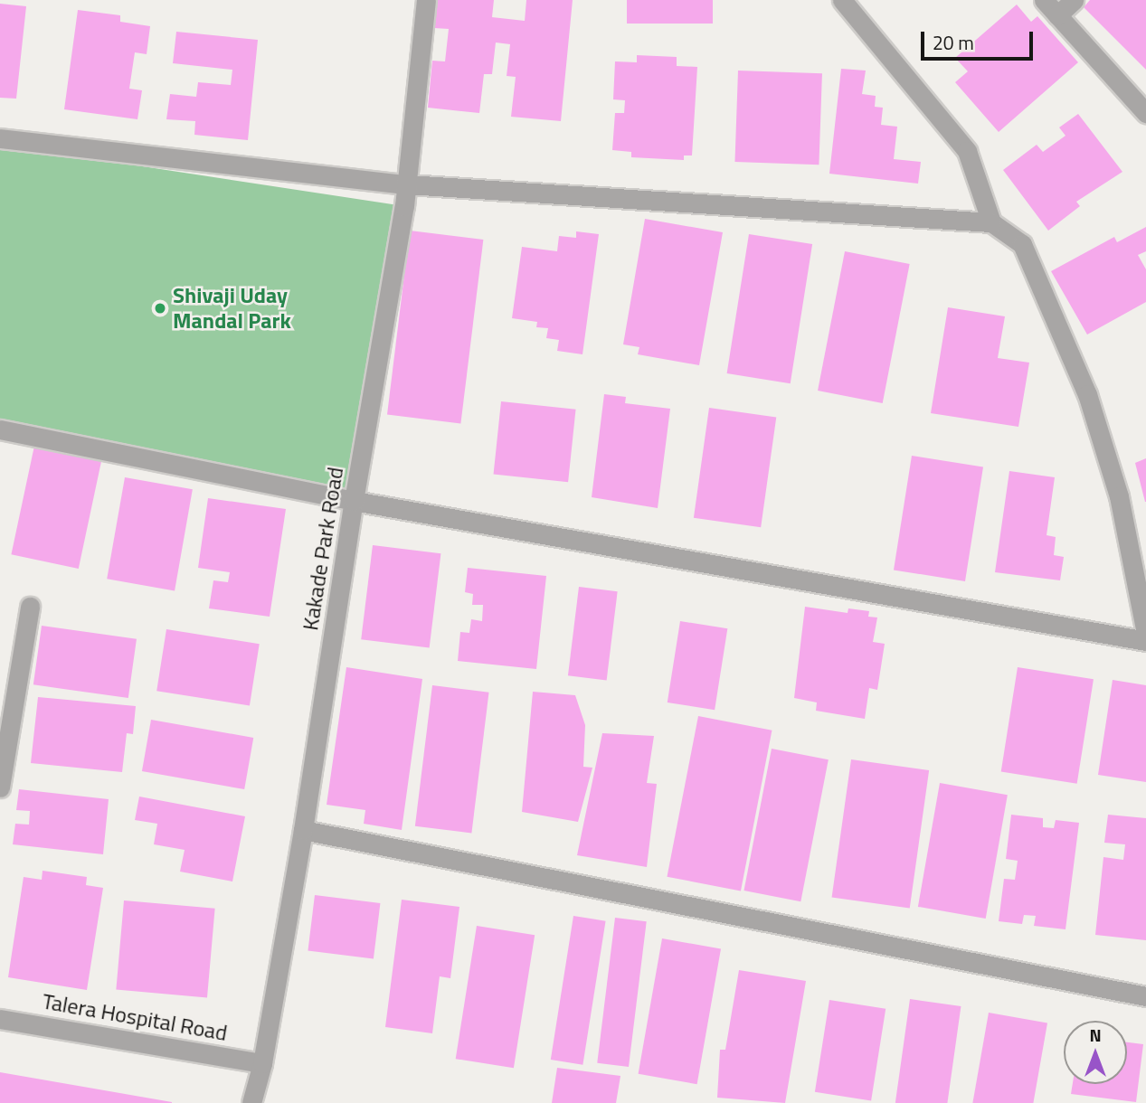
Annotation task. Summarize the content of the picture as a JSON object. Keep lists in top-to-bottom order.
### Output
{
  "streets": {
    "street": ["Kakade Park Road", "Talera Hospital Road"]
  },
  "crossings": [
    ["Kakade Park Road", "Talera Hospital Road"]
  ],
  "places": ["Shivaji Uday Mandal Park"],
  "scale_bar": "20 m",
  "north": "top"
}
